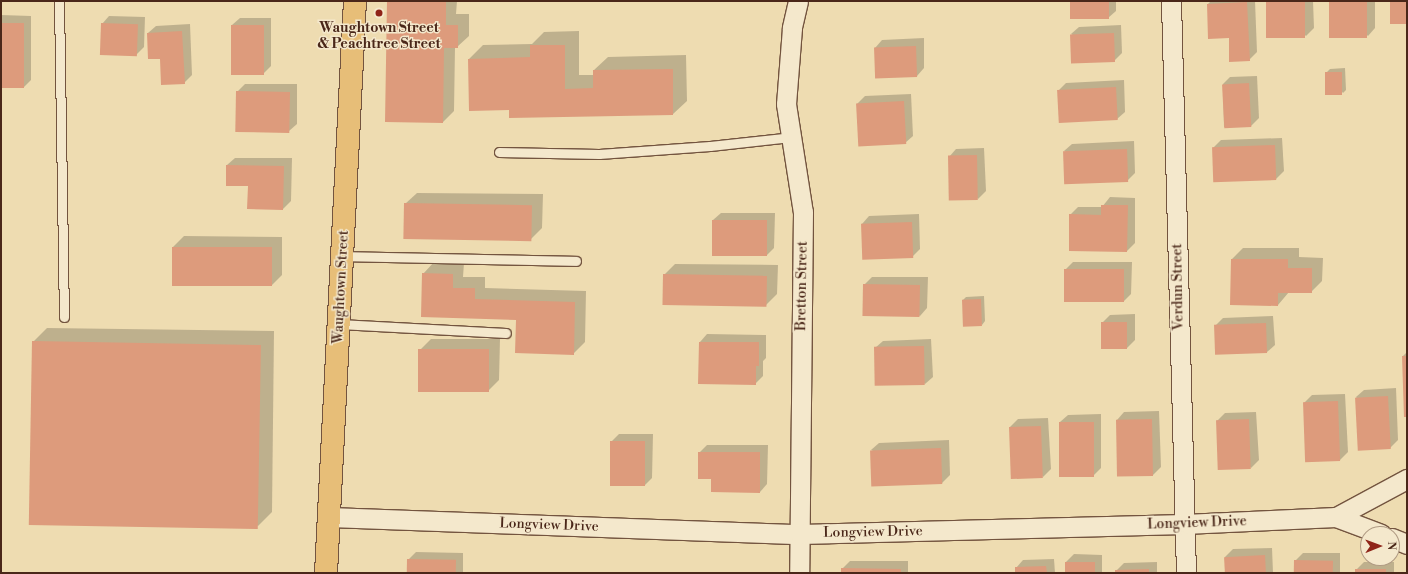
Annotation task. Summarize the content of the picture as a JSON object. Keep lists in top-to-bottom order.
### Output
{
  "streets": {
    "main road": ["Waughtown Street"],
    "street": ["Bretton Street", "Verdun Street", "Longview Drive"]
  },
  "crossings": [
    ["Bretton Street", "Longview Drive"],
    ["Waughtown Street", "Longview Drive"],
    ["Verdun Street", "Longview Drive"]
  ],
  "places": ["Waughtown Street & Peachtree Street"],
  "north": "right"
}
